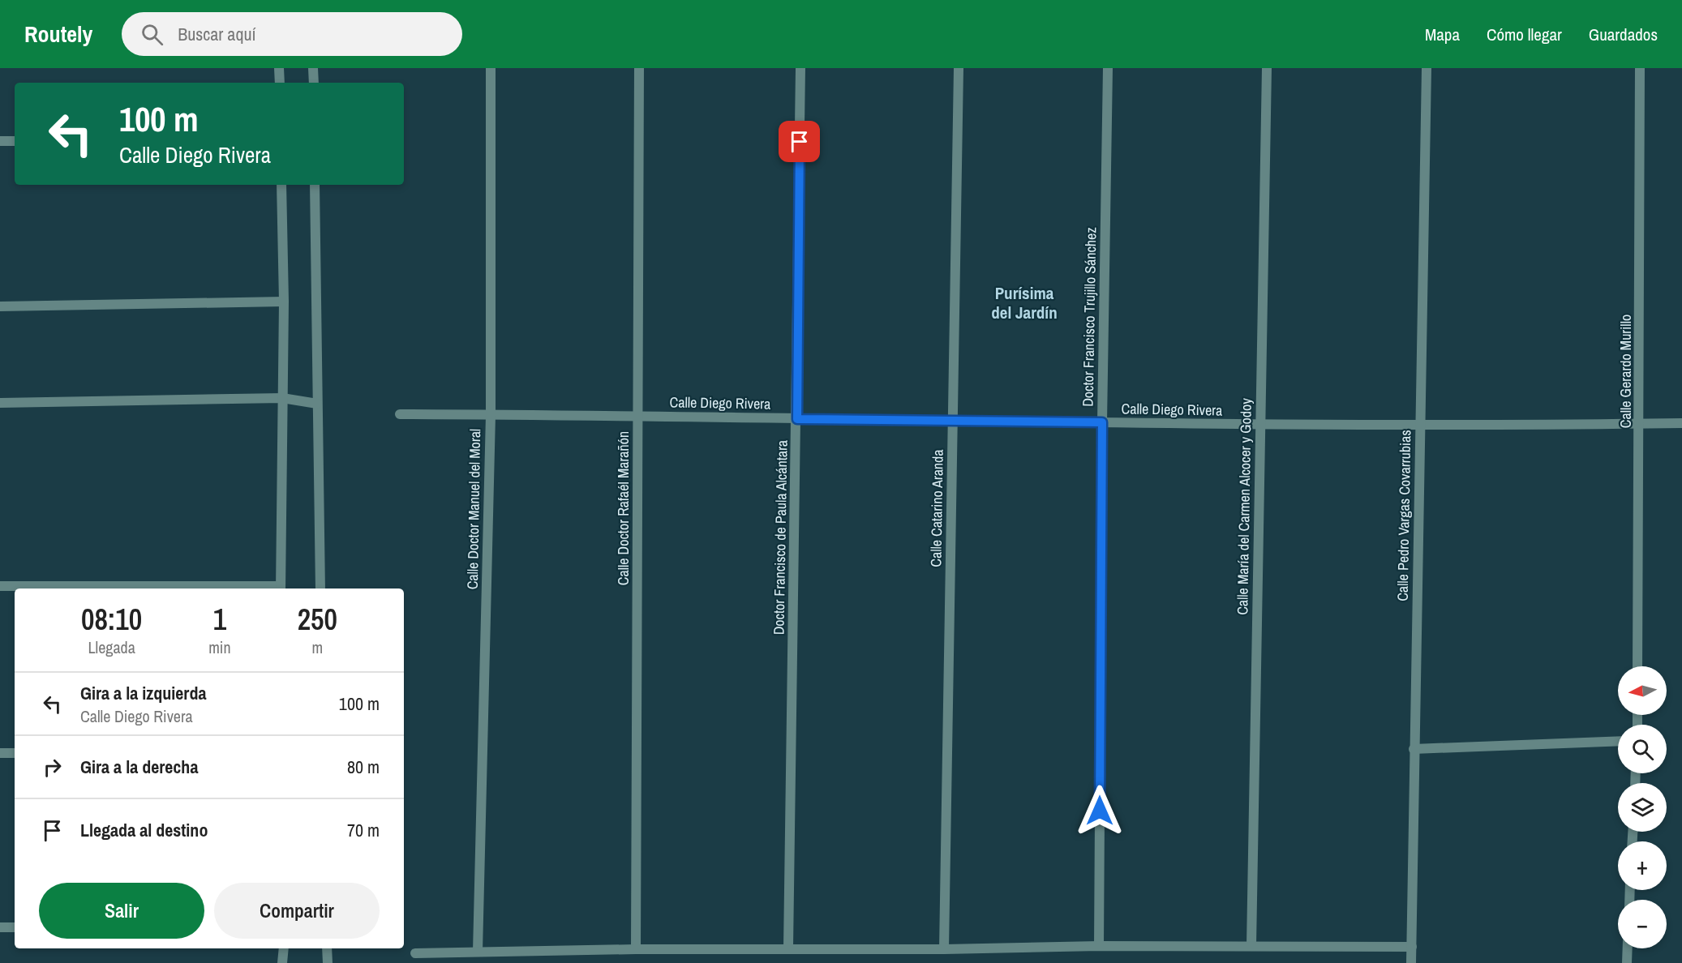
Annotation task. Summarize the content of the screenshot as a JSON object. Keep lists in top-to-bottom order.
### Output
{
  "streets": {
    "street": [
      "Doctor Francisco Trujillo Sánchez",
      "Calle Gerardo Murillo",
      "Calle Diego Rivera",
      "Calle María del Carmen Alcocer y Godoy",
      "Calle Doctor Rafaél Marañón",
      "Calle Catarino Aranda",
      "Calle Doctor Manuel del Moral",
      "Calle Pedro Vargas Covarrubias",
      "Doctor Francisco de Paula Alcántara"
    ]
  },
  "crossings": [
    ["Doctor Francisco Trujillo Sánchez", "Calle Diego Rivera"],
    ["Calle Gerardo Murillo", "Calle Diego Rivera"],
    ["Calle Diego Rivera", "Calle María del Carmen Alcocer y Godoy"],
    ["Calle Diego Rivera", "Calle Doctor Rafaél Marañón"],
    ["Calle Diego Rivera", "Calle Catarino Aranda"],
    ["Calle Diego Rivera", "Calle Doctor Manuel del Moral"],
    ["Calle Diego Rivera", "Calle Pedro Vargas Covarrubias"],
    ["Calle Diego Rivera", "Doctor Francisco de Paula Alcántara"]
  ],
  "districts": ["Purísima del Jardín"],
  "north": "left",
  "page": {
    "header": "Routely",
    "search": "Buscar aquí",
    "nav": ["Mapa", "Cómo llegar", "Guardados"],
    "turn": ["100 m", "Calle Diego Rivera"],
    "eta": [
      "08:10",
      "Llegada",
      "1",
      "min",
      "250",
      "m"
    ],
    "map_buttons": ["+", "−"],
    "list": [
      {
        "name": "Gira a la izquierda",
        "note": "Calle Diego Rivera",
        "value": "100 m"
      },
      {
        "name": "Gira a la derecha",
        "value": "80 m"
      },
      {
        "name": "Llegada al destino",
        "value": "70 m"
      }
    ],
    "buttons": ["Salir", "Compartir"]
  }
}
